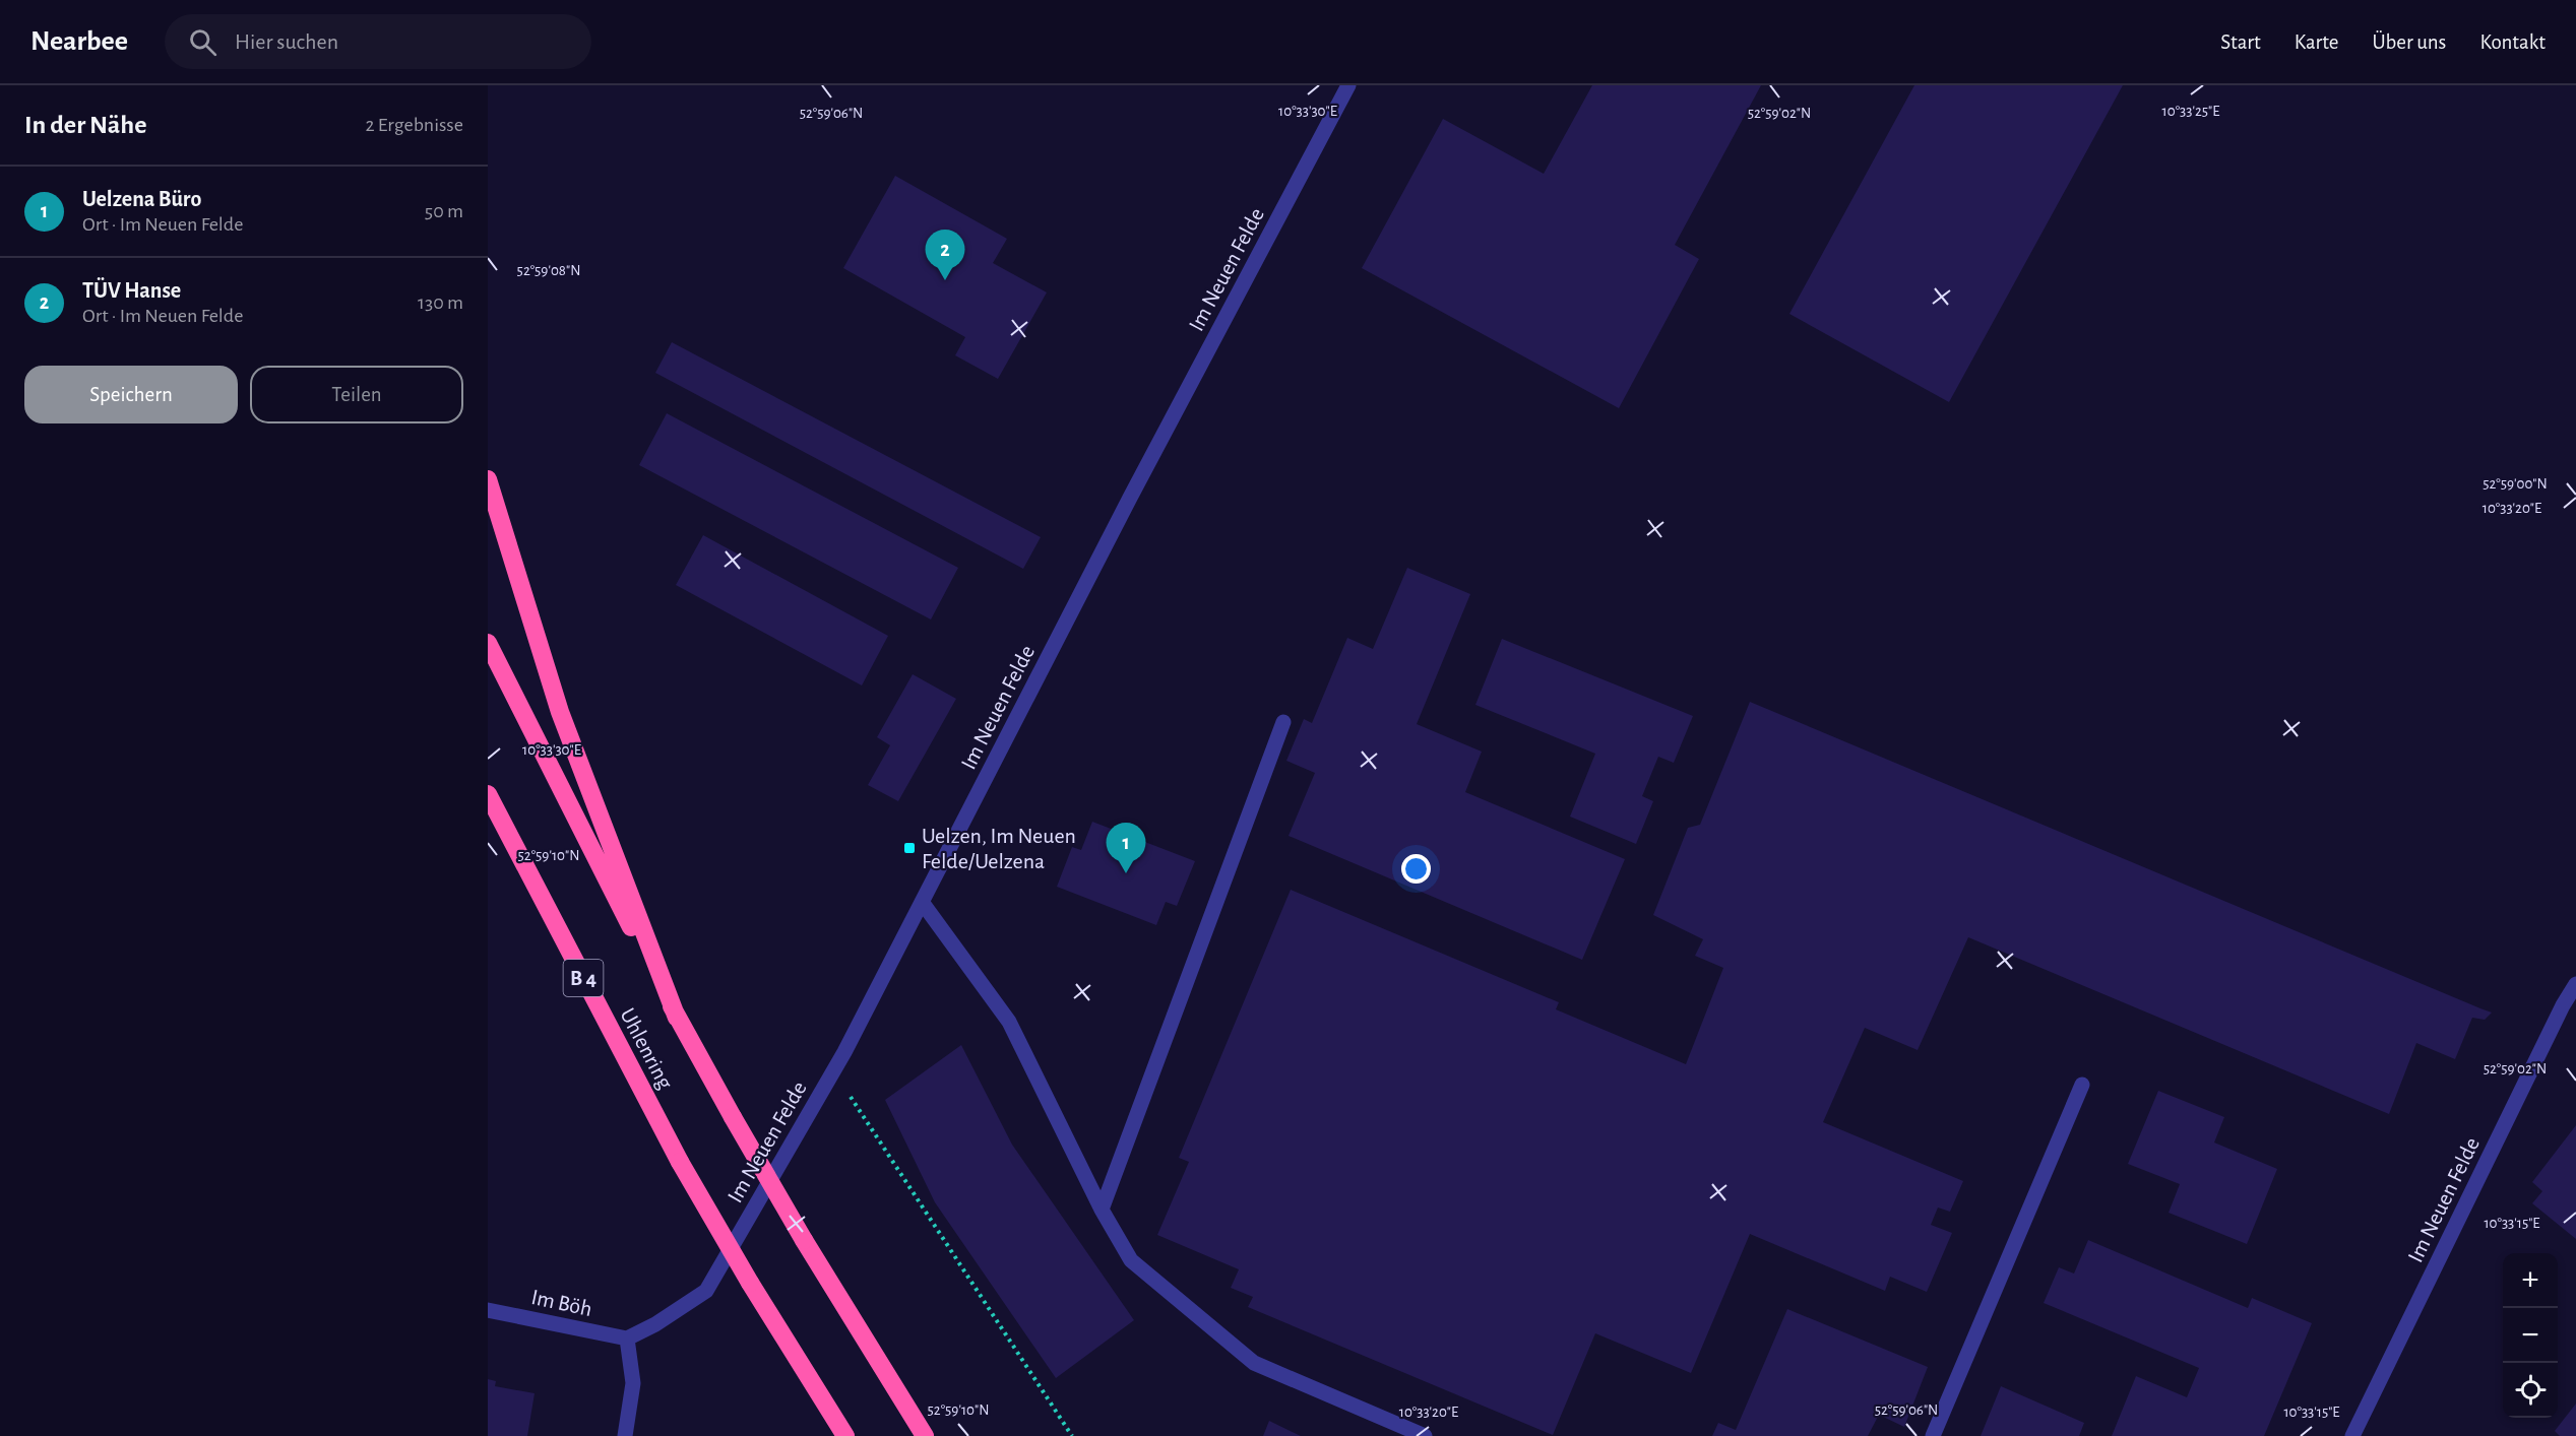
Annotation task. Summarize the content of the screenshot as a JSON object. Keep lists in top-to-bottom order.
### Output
{
  "streets": {
    "highway": ["B 4", "Uhlenring"],
    "street": ["Im Neuen Felde", "Im Böh"]
  },
  "crossings": [
    ["Im Neuen Felde", "Im Böh"]
  ],
  "places": {
    "transit": ["Uelzen, Im Neuen Felde/Uelzena"]
  },
  "page": {
    "header": "Nearbee",
    "search": "Hier suchen",
    "nav": [
      "Start",
      "Karte",
      "Über uns",
      "Kontakt"
    ],
    "heading": ["In der Nähe", "2 Ergebnisse"],
    "list": [
      {
        "mark": "1",
        "name": "Uelzena Büro",
        "note": "Ort · Im Neuen Felde",
        "value": "50 m"
      },
      {
        "mark": "2",
        "name": "TÜV Hanse",
        "note": "Ort · Im Neuen Felde",
        "value": "130 m"
      }
    ],
    "pins": ["2", "1"],
    "buttons": ["Speichern", "Teilen"],
    "map_buttons": ["+", "−"]
  },
  "coordinates": [
    "10°33'30\"E",
    "10°33'25\"E",
    "52°59'06\"N",
    "52°59'02\"N",
    "52°59'08\"N",
    "52°59'00\"N",
    "10°33'20\"E",
    "52°59'10\"N",
    "10°33'15\"E"
  ]
}
